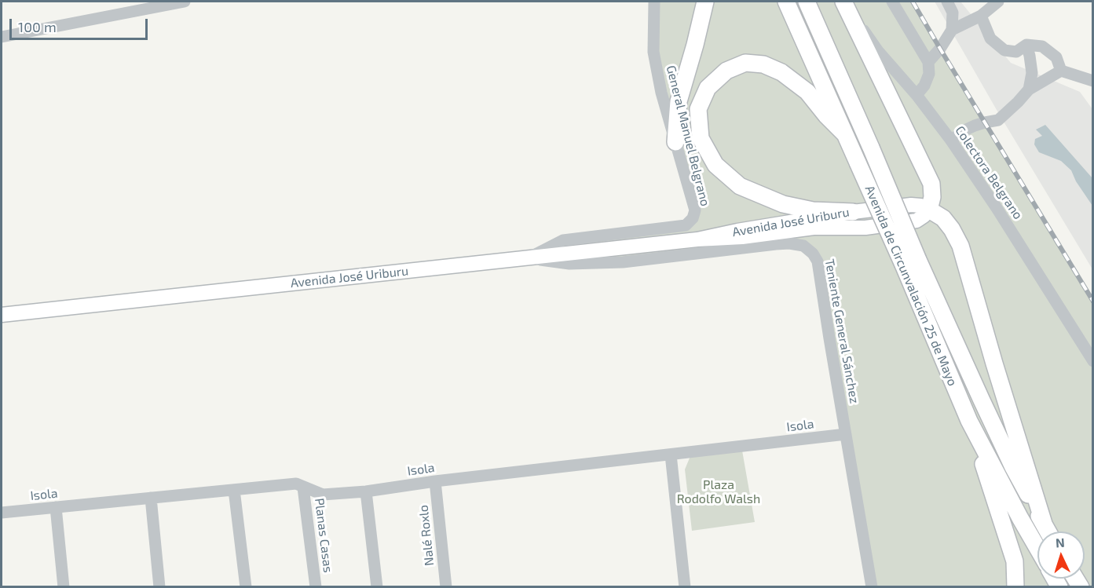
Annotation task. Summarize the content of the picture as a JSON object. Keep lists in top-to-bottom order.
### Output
{
  "streets": {
    "highway": ["Avenida de Circunvalación 25 de Mayo"],
    "main road": ["Avenida José Uriburu"],
    "street": [
      "General Manuel Belgrano",
      "Colectora Belgrano",
      "Teniente General Sánchez",
      "Isola",
      "Planas Casas",
      "Nalé Roxlo"
    ]
  },
  "crossings": [
    ["General Manuel Belgrano", "Avenida José Uriburu"],
    ["General Manuel Belgrano", "Teniente General Sánchez"],
    ["Avenida José Uriburu", "Teniente General Sánchez"],
    ["Teniente General Sánchez", "Isola"],
    ["Isola", "Planas Casas"],
    ["Isola", "Nalé Roxlo"]
  ],
  "parks": ["Plaza Rodolfo Walsh"],
  "scale_bar": "100 m",
  "north": "top"
}
